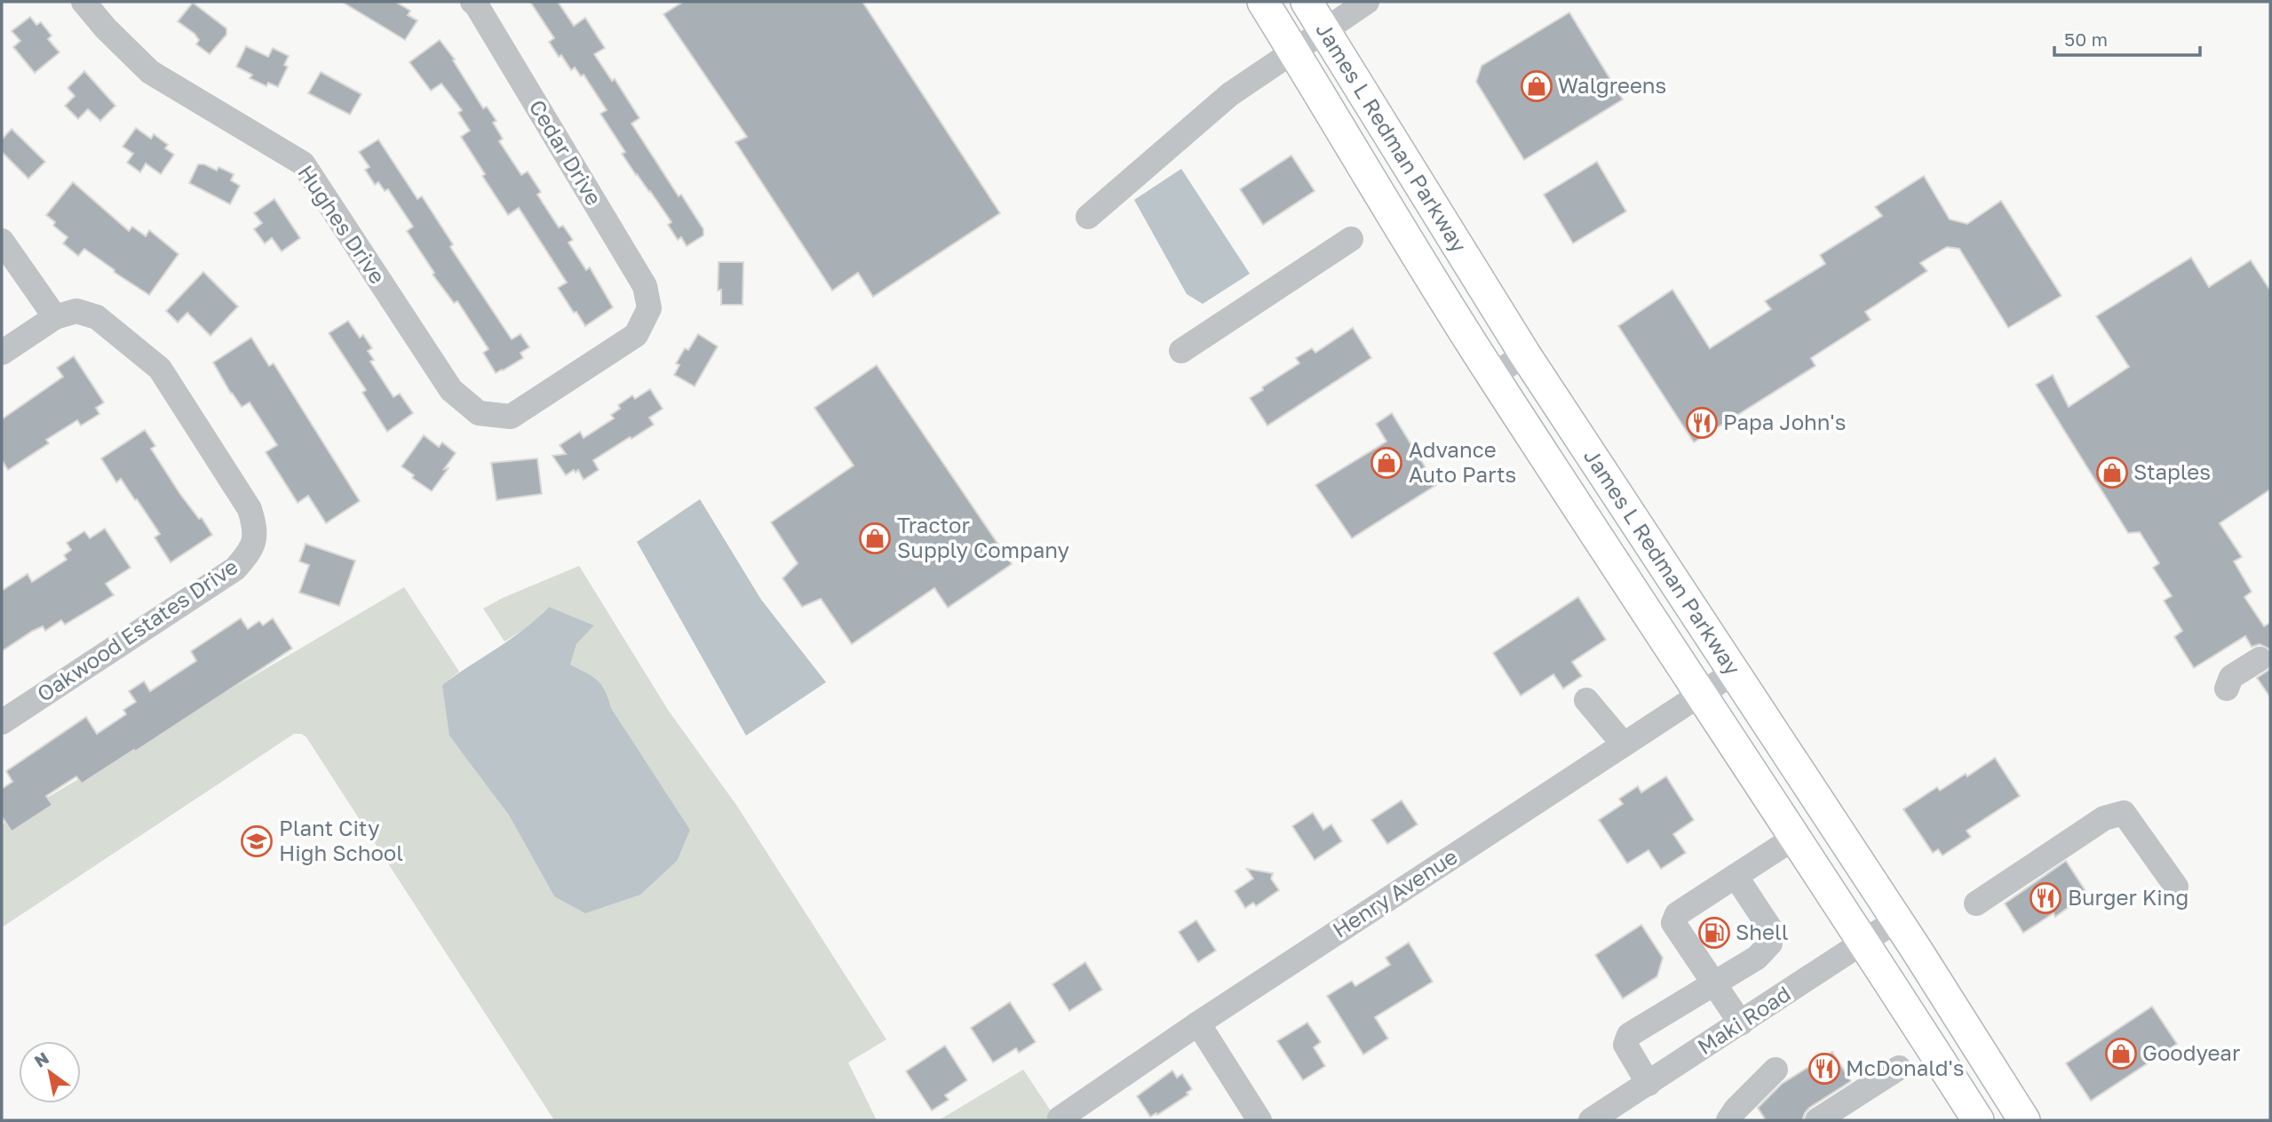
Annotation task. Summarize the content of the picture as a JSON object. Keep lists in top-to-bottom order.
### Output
{
  "streets": {
    "main road": ["James L Redman Parkway"],
    "street": [
      "Cedar Drive",
      "Hughes Drive",
      "Oakwood Estates Drive",
      "Henry Avenue",
      "Maki Road"
    ]
  },
  "crossings": [
    ["James L Redman Parkway", "Henry Avenue"],
    ["James L Redman Parkway", "Maki Road"],
    ["Cedar Drive", "Hughes Drive"]
  ],
  "places": {
    "shop": [
      "Walgreens",
      "Advance Auto Parts",
      "Staples",
      "Tractor Supply Company",
      "Goodyear"
    ],
    "restaurant": ["Papa John's", "Burger King", "McDonald's"],
    "school or university": ["Plant City High School"],
    "fuel station": ["Shell"]
  },
  "scale_bar": "50 m",
  "north": "top left"
}
